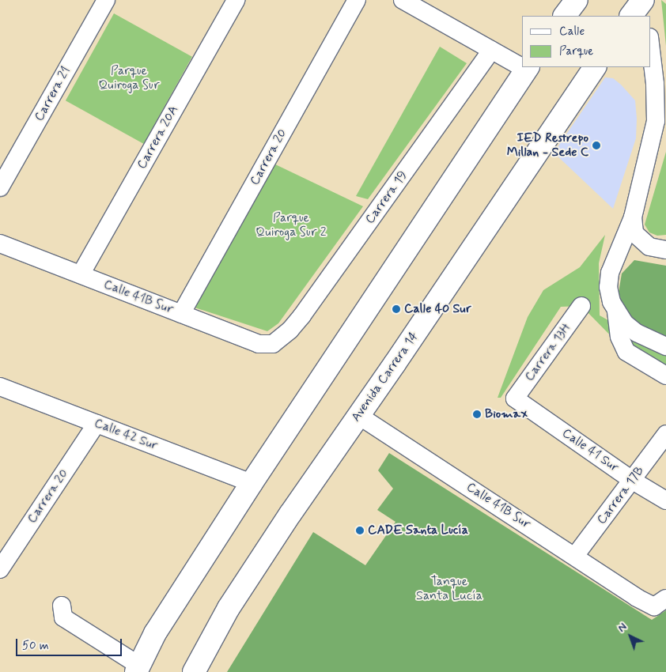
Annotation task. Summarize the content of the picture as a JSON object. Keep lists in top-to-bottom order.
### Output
{
  "streets": {
    "main road": ["Avenida Carrera 14"],
    "street": [
      "Carrera 21",
      "Carrera 20A",
      "Carrera 20",
      "Carrera 19",
      "Calle 41B Sur",
      "Carrera 13H",
      "Calle 42 Sur",
      "Calle 41 Sur",
      "Carrera 17B"
    ]
  },
  "crossings": [
    ["Carrera 20A", "Calle 41B Sur"],
    ["Carrera 20", "Calle 41B Sur"],
    ["Carrera 20", "Calle 42 Sur"],
    ["Carrera 19", "Calle 41B Sur"],
    ["Calle 41B Sur", "Avenida Carrera 14"],
    ["Calle 41B Sur", "Carrera 17B"],
    ["Carrera 13H", "Calle 41 Sur"],
    ["Calle 41 Sur", "Carrera 17B"]
  ],
  "parks": ["Parque Quiroga Sur", "Parque Quiroga Sur 2", "Tanque Santa Lucía"],
  "places": [
    "IED Restrepo Millan - Sede C",
    "Calle 40 Sur",
    "Biomax",
    "CADE Santa Lucía"
  ],
  "legend": ["Calle", "Parque"],
  "scale_bar": "50 m",
  "north": "top left"
}
